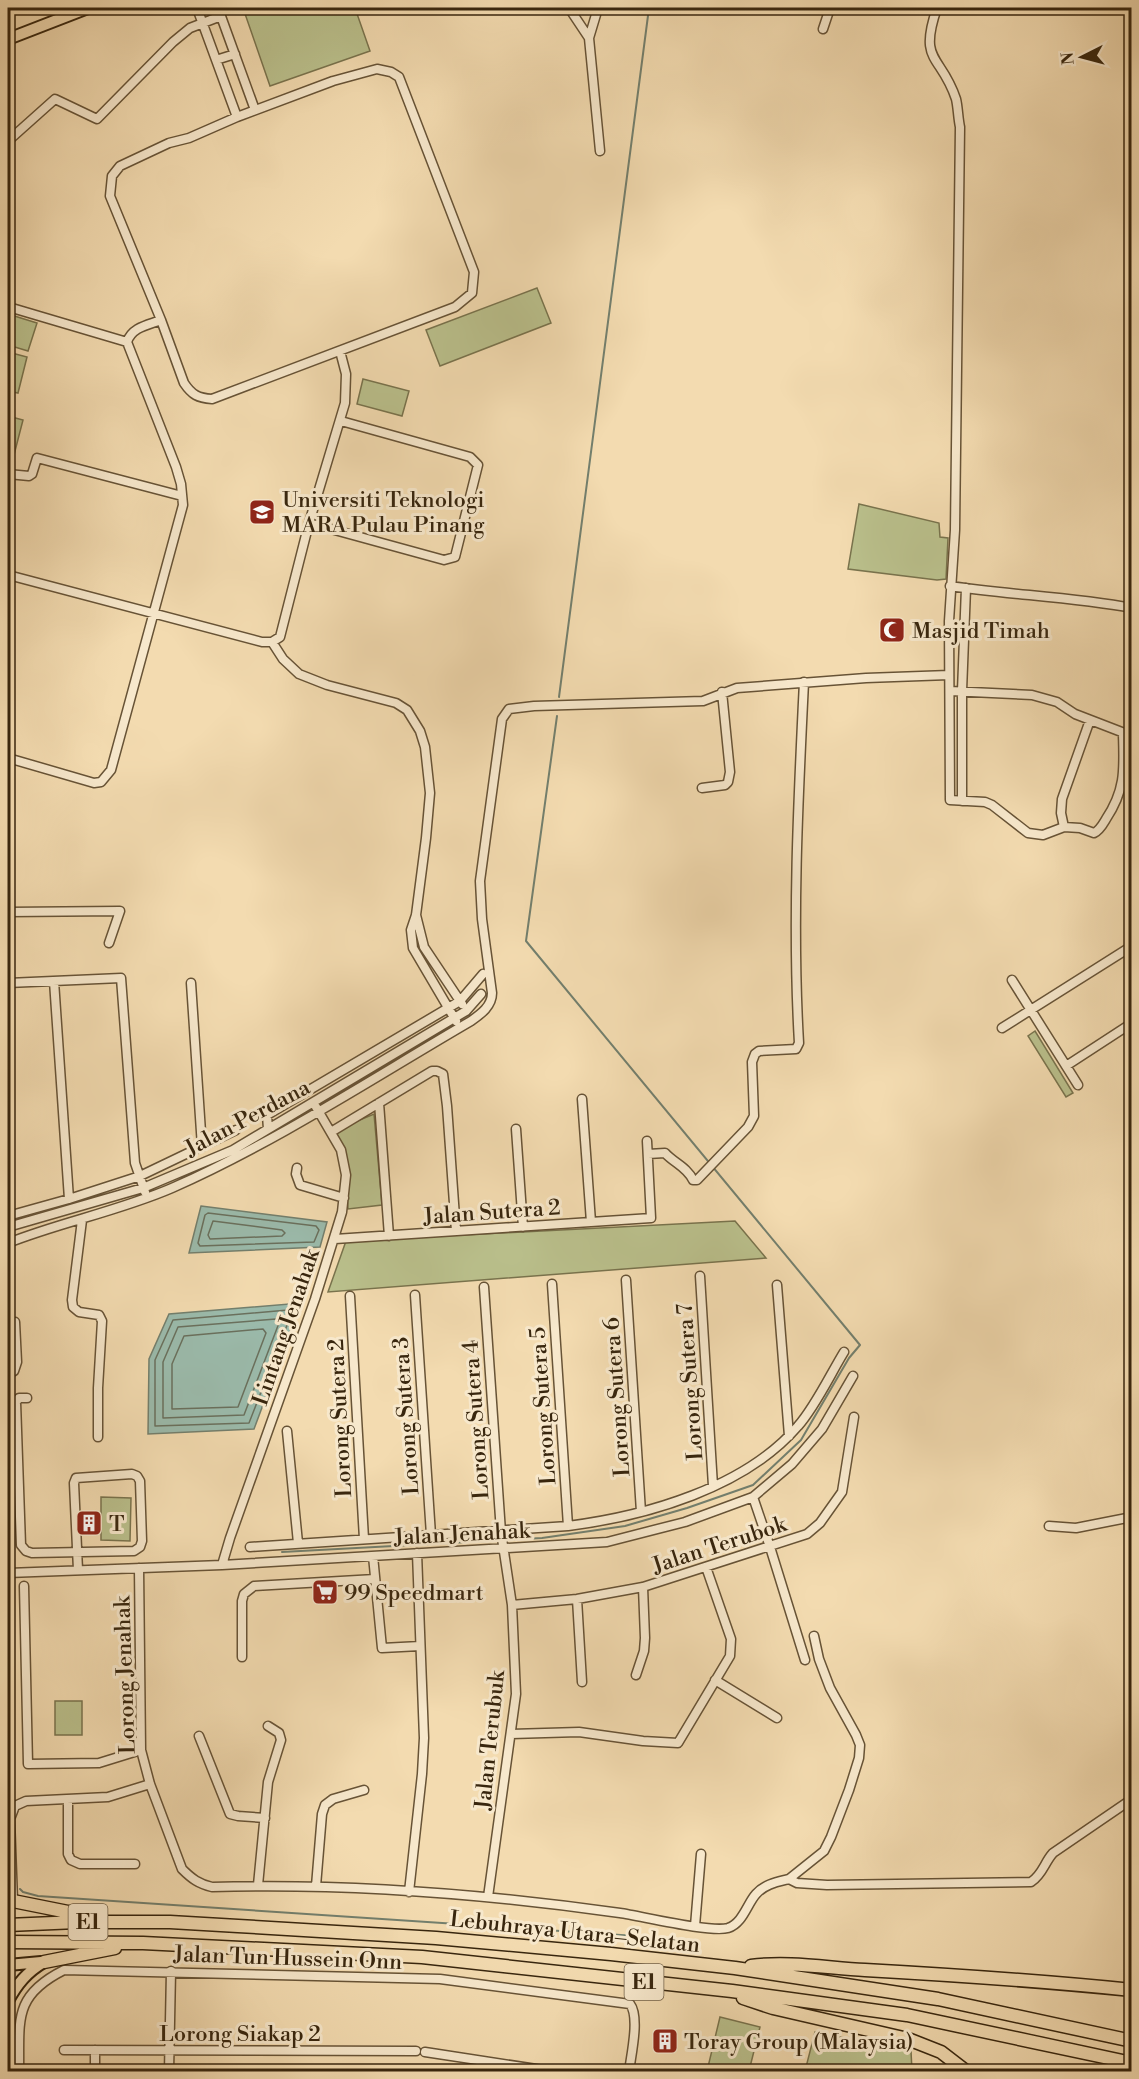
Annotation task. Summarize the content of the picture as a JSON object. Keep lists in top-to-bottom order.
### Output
{
  "streets": {
    "highway": ["E1", "Lebuhraya Utara–Selatan"],
    "street": [
      "Jalan Perdana",
      "Jalan Sutera 2",
      "Lintang Jenahak",
      "Lorong Sutera 7",
      "Lorong Sutera 6",
      "Lorong Sutera 5",
      "Lorong Sutera 3",
      "Lorong Sutera 2",
      "Lorong Sutera 4",
      "Jalan Jenahak",
      "Jalan Terubok",
      "Lorong Jenahak",
      "Jalan Terubuk",
      "Jalan Tun Hussein Onn",
      "Lorong Siakap 2"
    ]
  },
  "crossings": [
    ["Jalan Perdana", "Lintang Jenahak"],
    ["Jalan Sutera 2", "Lintang Jenahak"],
    ["Lintang Jenahak", "Jalan Jenahak"],
    ["Lorong Sutera 4", "Jalan Jenahak"],
    ["Lorong Sutera 4", "Jalan Terubuk"],
    ["Jalan Jenahak", "Lorong Jenahak"],
    ["Jalan Jenahak", "Jalan Terubuk"],
    ["Jalan Terubok", "Jalan Terubuk"]
  ],
  "places": {
    "school or university": ["Universiti Teknologi MARA Pulau Pinang"],
    "mosque": ["Masjid Timah"],
    "building": ["T", "Toray Group (Malaysia)"],
    "supermarket": ["99 Speedmart"]
  },
  "north": "left"
}
